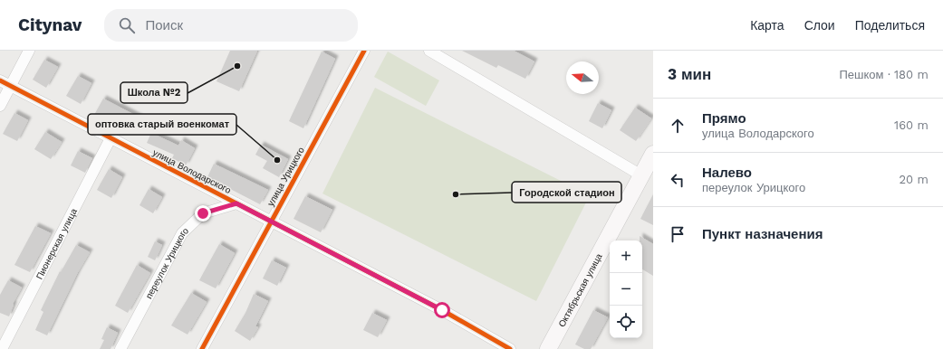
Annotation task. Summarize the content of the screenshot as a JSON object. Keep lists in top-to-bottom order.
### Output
{
  "streets": {
    "street": [
      "улица Володарского",
      "улица Урицкого",
      "Пионерская улица",
      "переулок Урицкого",
      "Октябрьская улица"
    ]
  },
  "crossings": [
    ["улица Володарского", "улица Урицкого"],
    ["улица Володарского", "Пионерская улица"],
    ["улица Володарского", "переулок Урицкого"]
  ],
  "places": ["Школа №2", "оптовка старый военкомат", "Городской стадион"],
  "north": "left",
  "page": {
    "header": "Citynav",
    "search": "Поиск",
    "nav": ["Карта", "Слои", "Поделиться"],
    "heading": ["3 мин", "Пешком · 180 m"],
    "list": [
      ["Прямо", "улица Володарского", "160 m"],
      ["Налево", "переулок Урицкого", "20 m"],
      "Пункт назначения"
    ],
    "map_buttons": ["+", "−"]
  }
}
